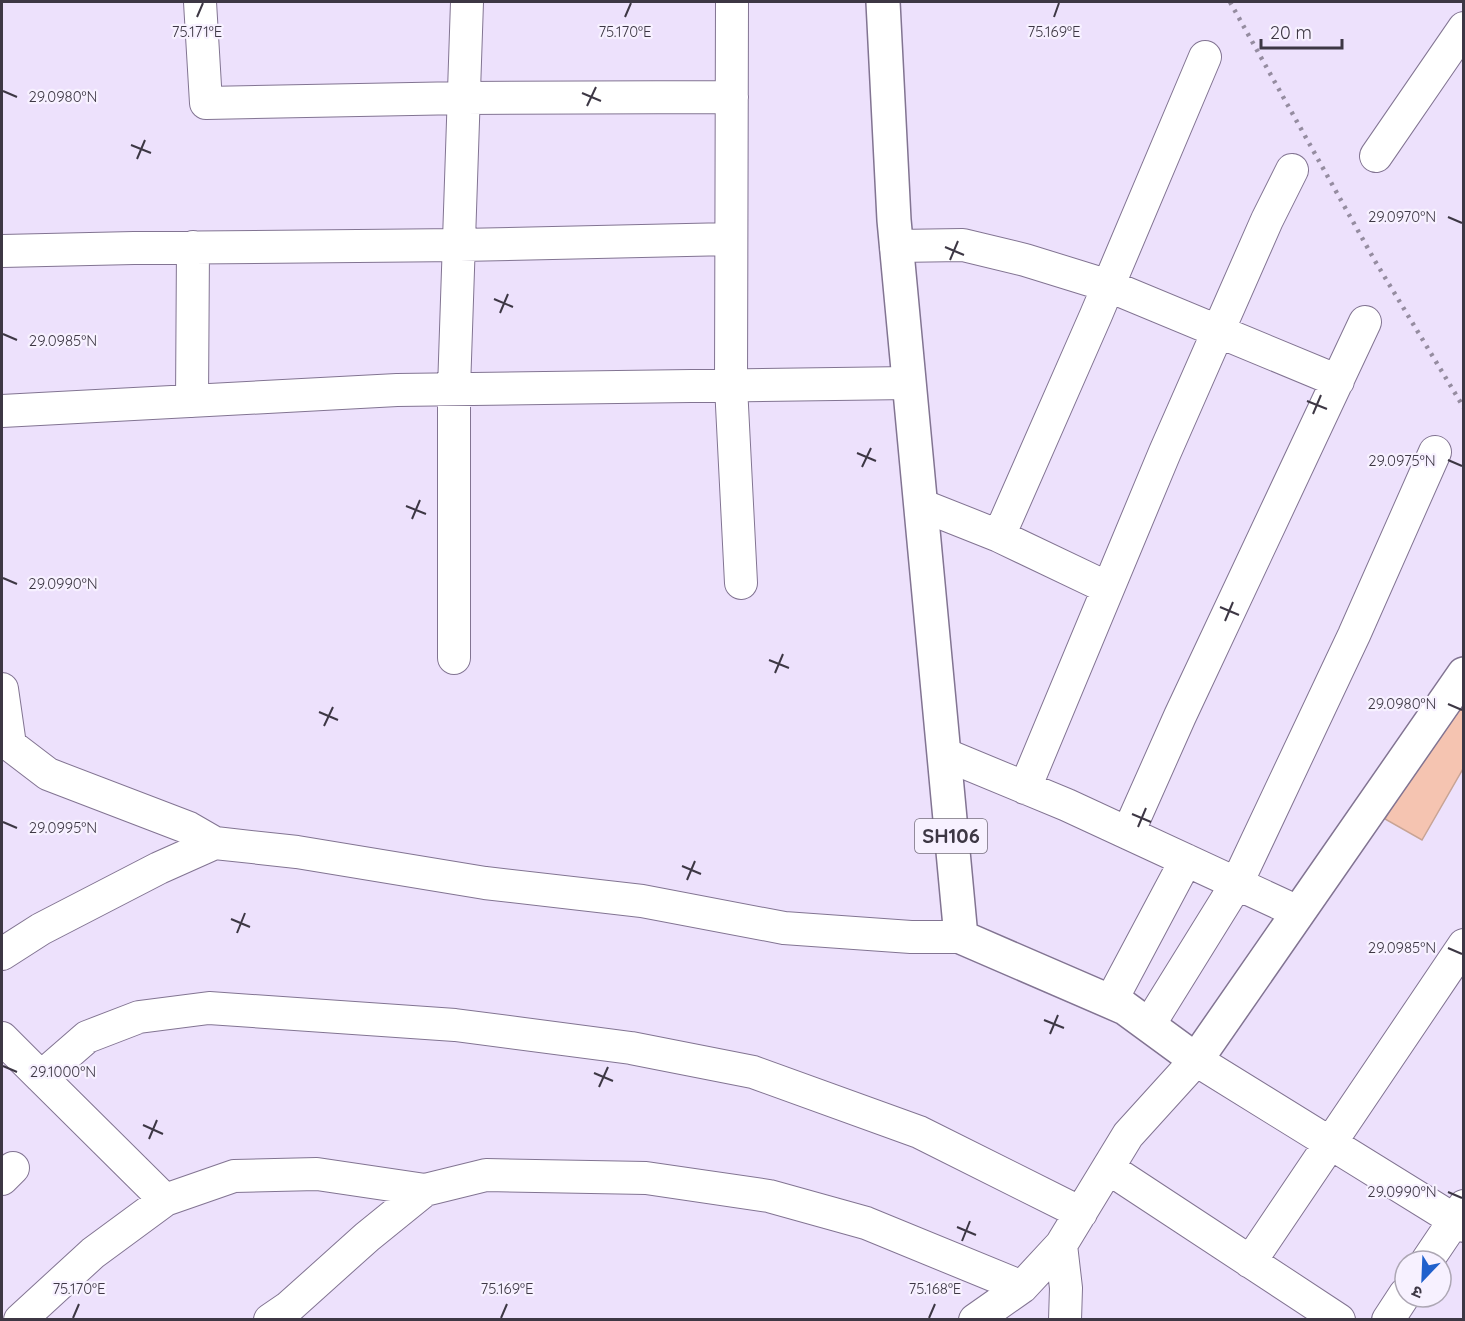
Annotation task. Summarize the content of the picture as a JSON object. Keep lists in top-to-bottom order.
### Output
{
  "streets": {
    "main road": ["SH106"]
  },
  "scale_bar": "20 m",
  "north": "bottom left",
  "coordinates": [
    "75.171°E",
    "75.170°E",
    "75.169°E",
    "29.0980°N",
    "29.0970°N",
    "29.0985°N",
    "29.0975°N",
    "29.0990°N",
    "29.0995°N",
    "29.1000°N",
    "75.168°E"
  ]
}
